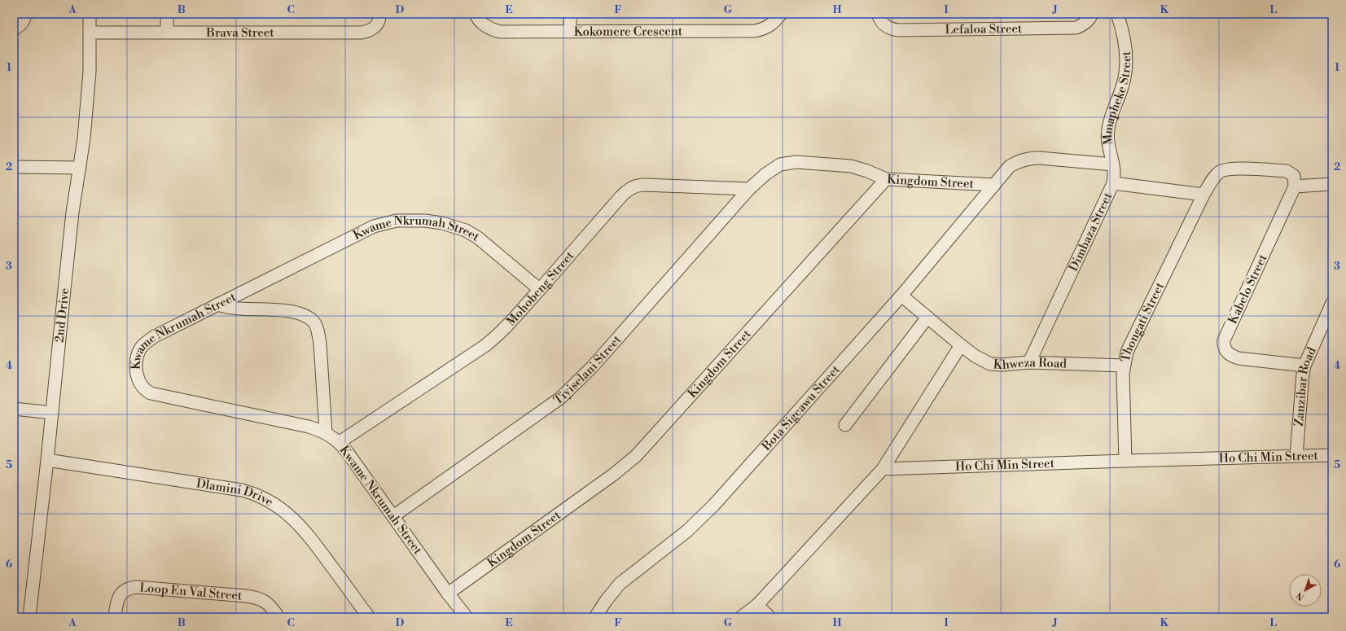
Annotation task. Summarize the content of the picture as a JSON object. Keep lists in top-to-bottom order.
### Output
{
  "streets": {
    "street": [
      "Lefaloa Street",
      "Brava Street",
      "Kokomere Crescent",
      "Mmapheke Street",
      "Kingdom Street",
      "Dimbaza Street",
      "Kwame Nkrumah Street",
      "Mohobeng Street",
      "Kabelo Street",
      "2nd Drive",
      "Thongati Street",
      "Khweza Road",
      "Tiyiselani Street",
      "Zanzibar Road",
      "Bota Sigcawu Street",
      "Ho Chi Min Street",
      "Dlamini Drive",
      "Loop En Val Street"
    ]
  },
  "crossings": [
    ["Brava Street", "2nd Drive"],
    ["Mmapheke Street", "Dimbaza Street"],
    ["Mmapheke Street", "Bota Sigcawu Street"],
    ["Kingdom Street", "Kwame Nkrumah Street"],
    ["Kingdom Street", "Tiyiselani Street"],
    ["Kingdom Street", "Bota Sigcawu Street"],
    ["Dimbaza Street", "Thongati Street"],
    ["Dimbaza Street", "Khweza Road"],
    ["Kwame Nkrumah Street", "Mohobeng Street"],
    ["Kwame Nkrumah Street", "Tiyiselani Street"],
    ["Mohobeng Street", "Tiyiselani Street"],
    ["Kabelo Street", "Thongati Street"],
    ["Kabelo Street", "Zanzibar Road"],
    ["2nd Drive", "Dlamini Drive"],
    ["Thongati Street", "Khweza Road"],
    ["Thongati Street", "Ho Chi Min Street"],
    ["Khweza Road", "Bota Sigcawu Street"],
    ["Zanzibar Road", "Ho Chi Min Street"]
  ],
  "north": "bottom left",
  "grid": {
    "columns": [
      "A",
      "B",
      "C",
      "D",
      "E",
      "F",
      "G",
      "H",
      "I",
      "J",
      "K",
      "L"
    ],
    "rows": [
      "1",
      "2",
      "3",
      "4",
      "5",
      "6"
    ]
  }
}
